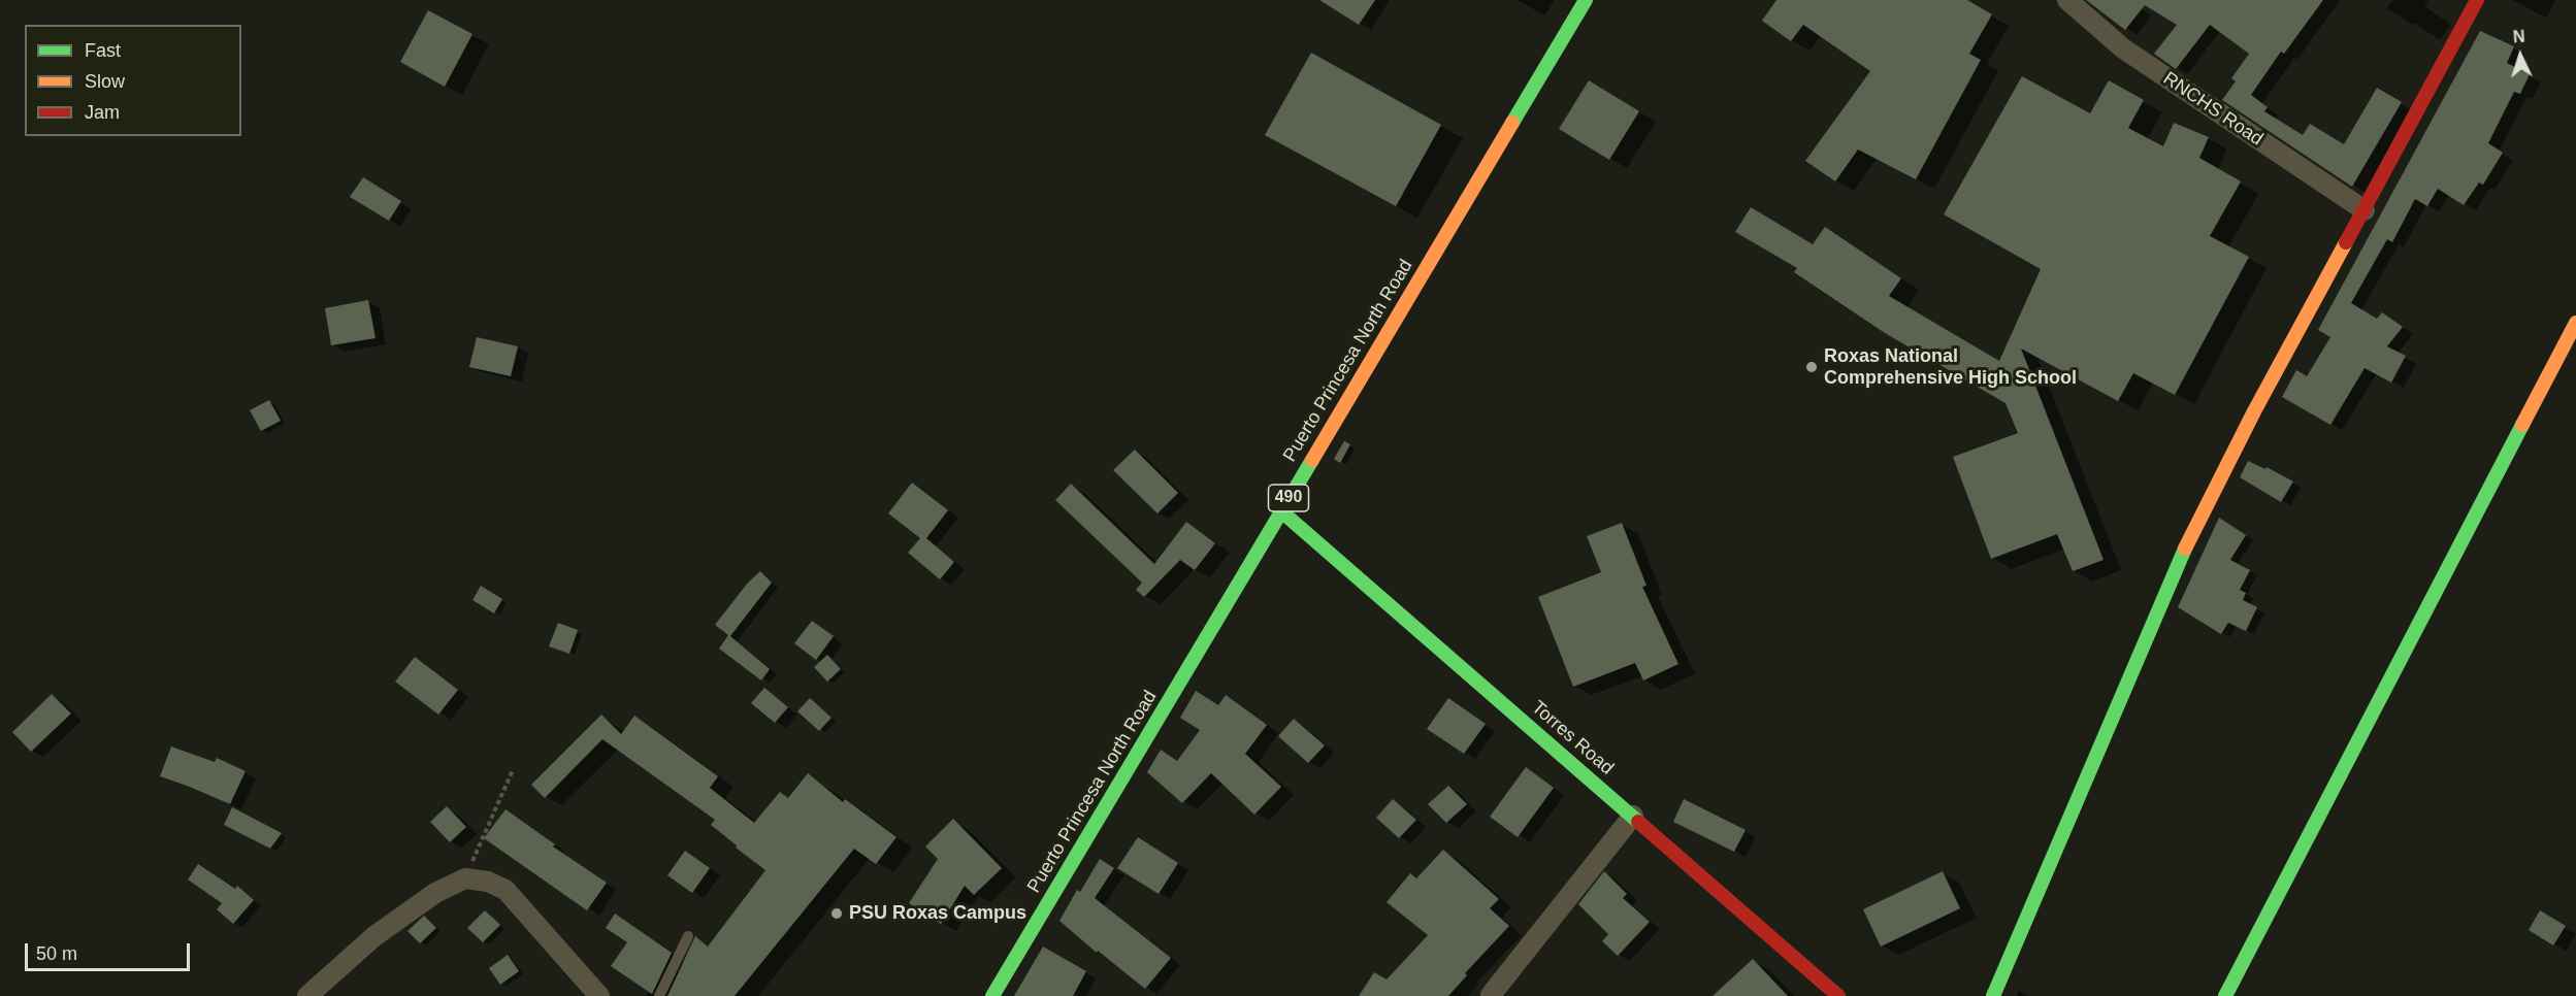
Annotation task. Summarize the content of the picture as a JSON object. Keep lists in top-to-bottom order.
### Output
{
  "streets": {
    "street": [
      "RNCHS Road",
      "Puerto Princesa North Road",
      "490",
      "Torres Road"
    ]
  },
  "crossings": [
    ["Puerto Princesa North Road", "Torres Road"]
  ],
  "places": ["Roxas National Comprehensive High School", "PSU Roxas Campus"],
  "legend": ["Fast", "Slow", "Jam"],
  "scale_bar": "50 m",
  "north": "top"
}
